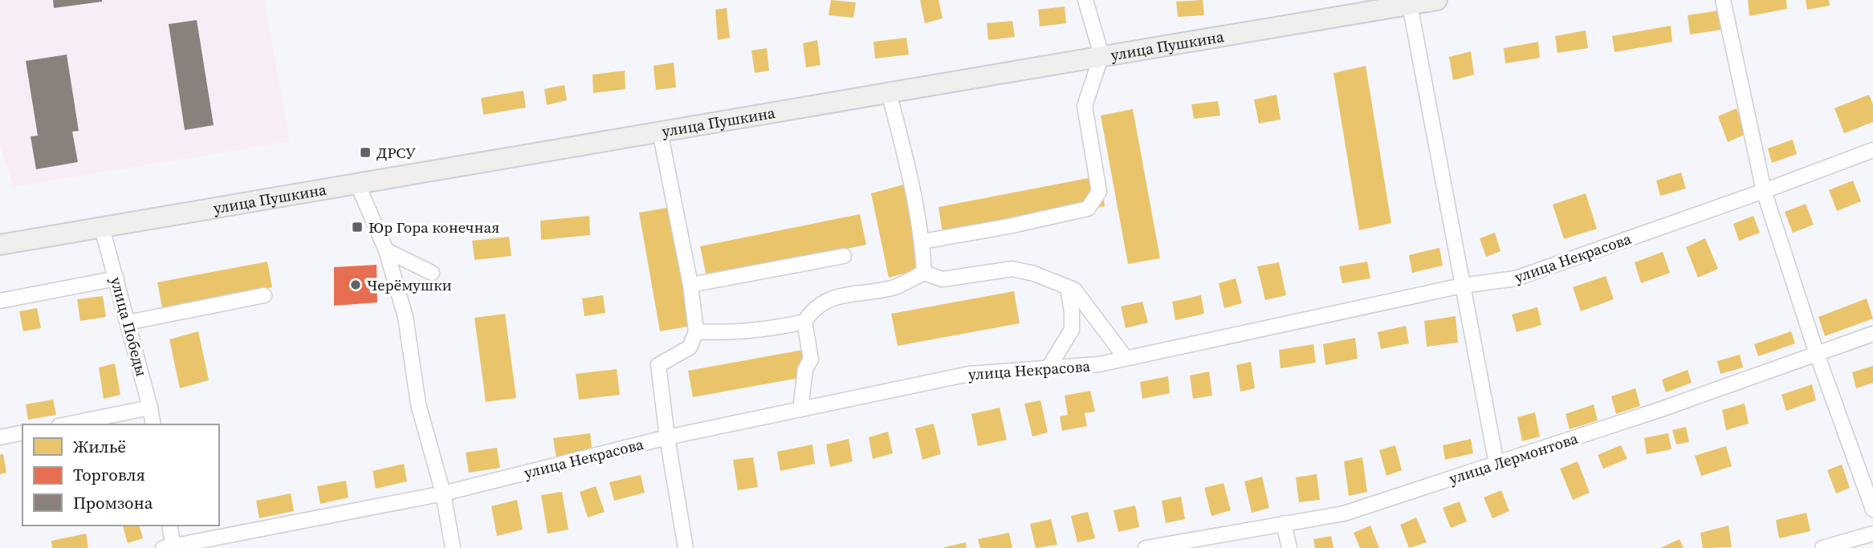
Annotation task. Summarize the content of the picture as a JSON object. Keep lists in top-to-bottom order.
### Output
{
  "streets": {
    "main road": ["улица Пушкина"],
    "street": ["улица Некрасова", "улица Победы", "улица Лермонтова"]
  },
  "crossings": [
    ["улица Пушкина", "улица Победы"]
  ],
  "places": {
    "transit": ["ДРСУ", "Юр Гора конечная"],
    "other": ["Черёмушки"]
  },
  "legend": ["Жильё", "Торговля", "Промзона"]
}
